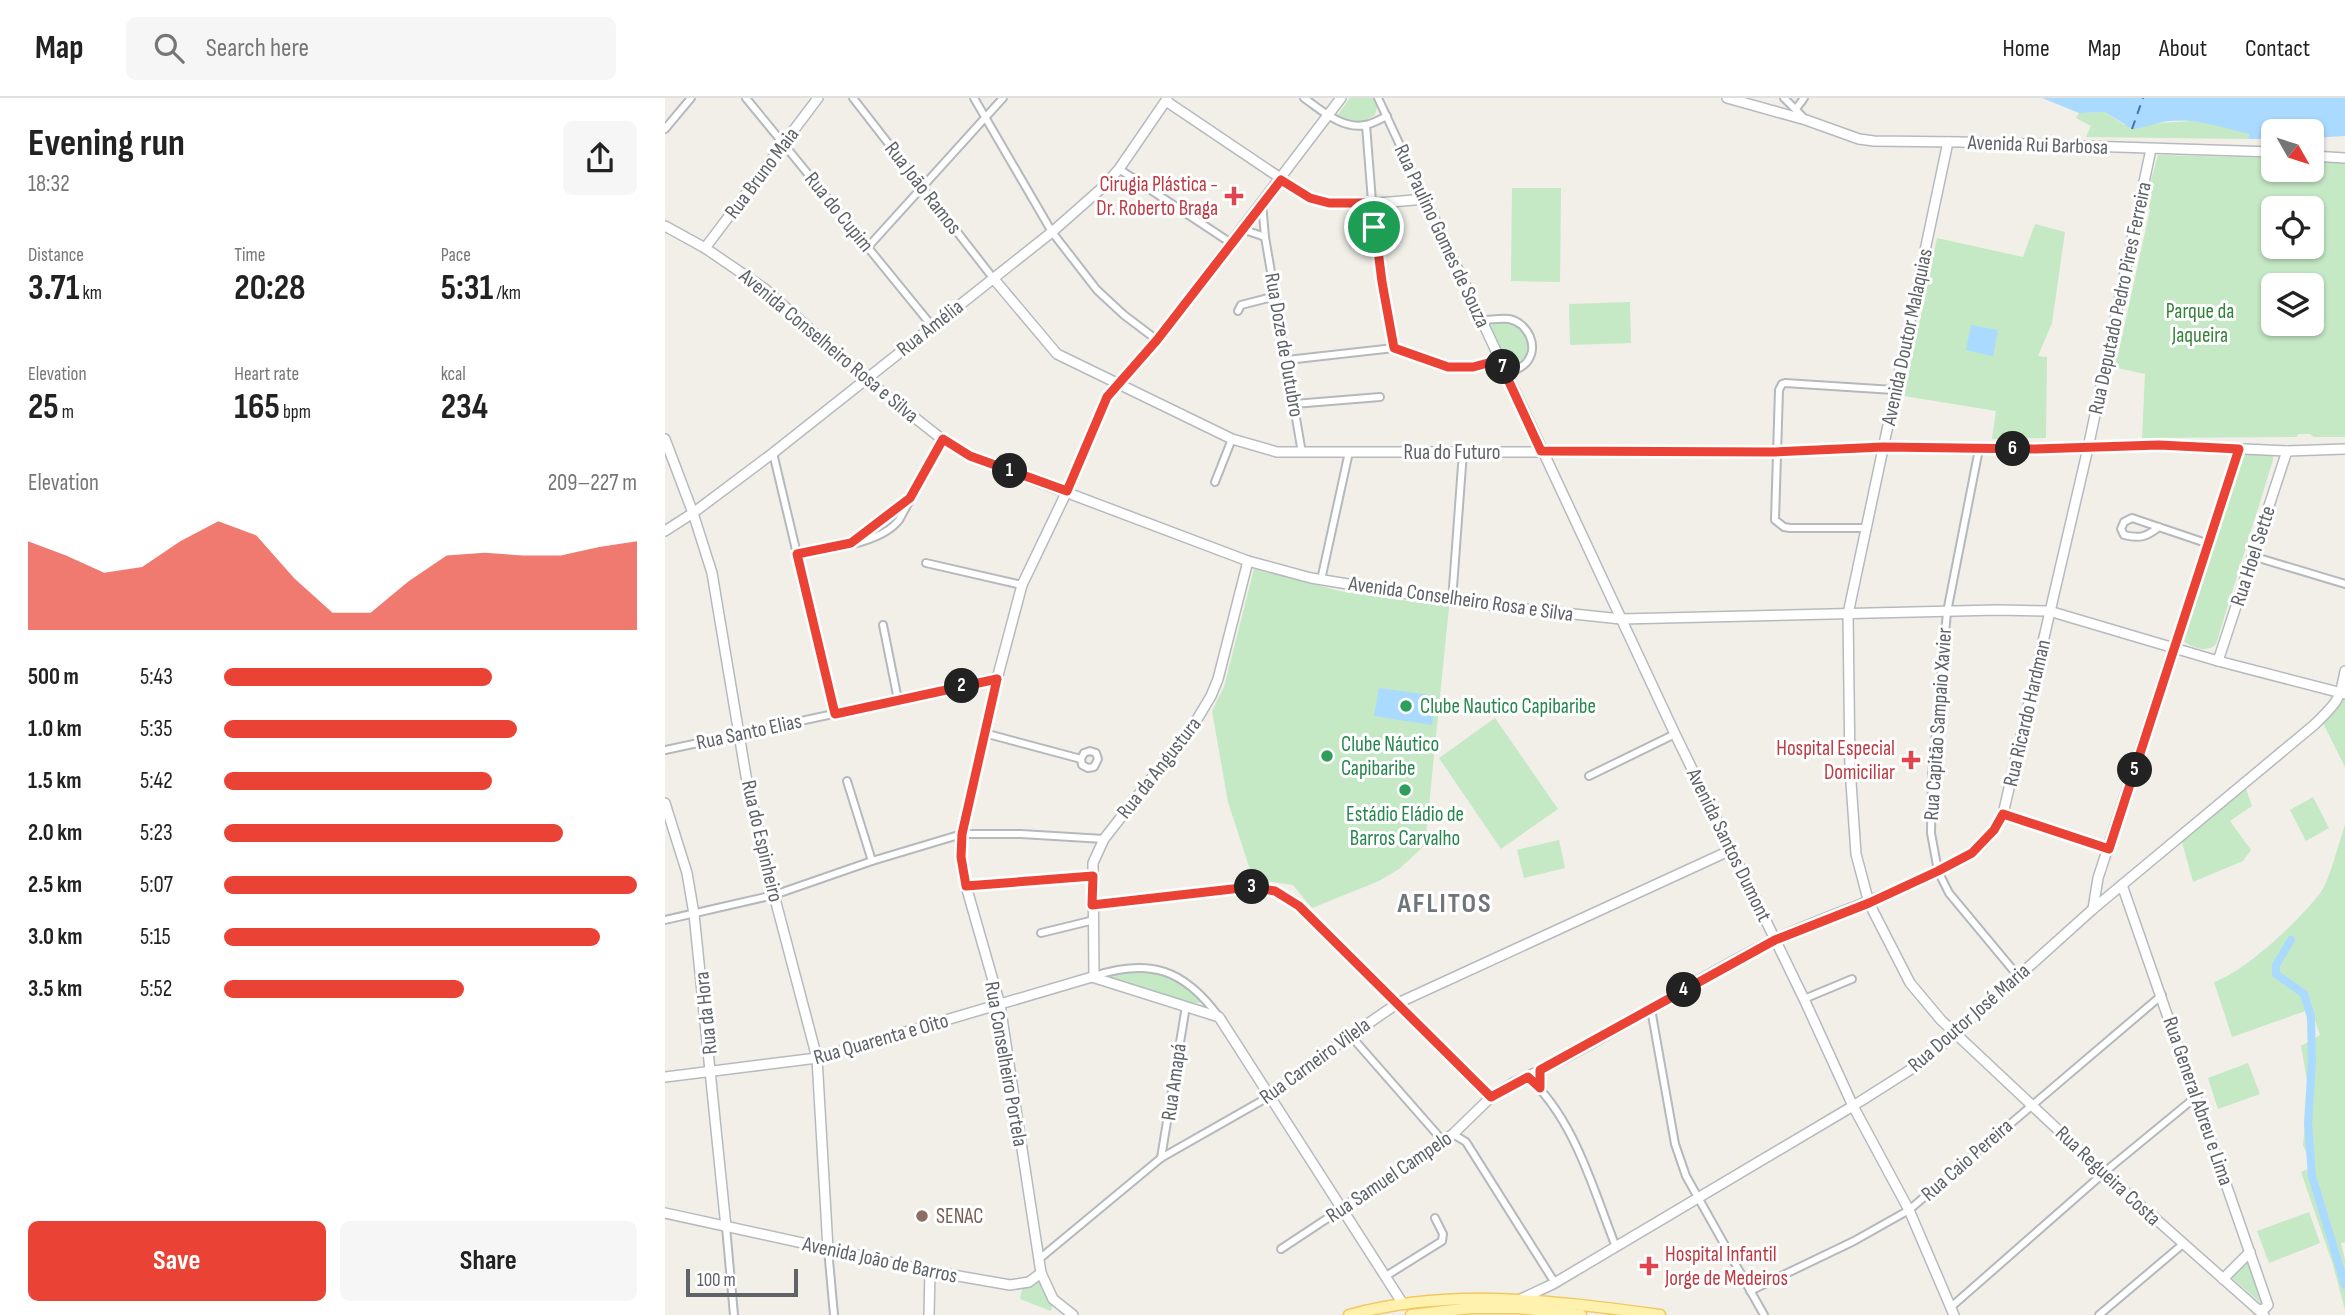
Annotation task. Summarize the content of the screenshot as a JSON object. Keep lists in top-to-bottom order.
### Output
{
  "streets": {
    "street": [
      "Avenida Rui Barbosa",
      "Rua Bruno Maia",
      "Rua João Ramos",
      "Rua do Cupim",
      "Rua Paulino Gomes de Souza",
      "Rua Deputado Pedro Pires Ferreira",
      "Rua Amélia",
      "Avenida Doutor Malaquias",
      "Rua Doze de Outubro",
      "Avenida Conselheiro Rosa e Silva",
      "Rua do Futuro",
      "Rua Hoel Sette",
      "Rua Ricardo Hardman",
      "Rua Capitão Sampaio Xavier",
      "Rua Santo Elias",
      "Rua da Angustura",
      "Rua do Espinheiro",
      "Avenida Santos Dumont",
      "Rua da Hora",
      "Rua Doutor José Maria",
      "Rua Quarenta e Oito",
      "Rua Carneiro Vilela",
      "Rua Conselheiro Portela",
      "Rua Amapá",
      "Rua General Abreu e Lima",
      "Rua Caio Pereira",
      "Rua Regueira Costa",
      "Rua Samuel Campelo",
      "Avenida João de Barros"
    ]
  },
  "crossings": [
    ["Avenida Rui Barbosa", "Rua Deputado Pedro Pires Ferreira"],
    ["Avenida Rui Barbosa", "Avenida Doutor Malaquias"],
    ["Rua Bruno Maia", "Rua do Cupim"],
    ["Rua Bruno Maia", "Avenida Conselheiro Rosa e Silva"],
    ["Rua João Ramos", "Rua Amélia"],
    ["Rua João Ramos", "Rua do Futuro"],
    ["Rua do Cupim", "Rua Amélia"],
    ["Rua Paulino Gomes de Souza", "Rua do Futuro"],
    ["Rua Paulino Gomes de Souza", "Avenida Santos Dumont"],
    ["Rua Deputado Pedro Pires Ferreira", "Avenida Conselheiro Rosa e Silva"],
    ["Rua Deputado Pedro Pires Ferreira", "Rua do Futuro"],
    ["Rua Deputado Pedro Pires Ferreira", "Rua Ricardo Hardman"],
    ["Rua Amélia", "Avenida Conselheiro Rosa e Silva"],
    ["Rua Amélia", "Rua do Futuro"],
    ["Rua Amélia", "Rua do Espinheiro"],
    ["Avenida Doutor Malaquias", "Avenida Conselheiro Rosa e Silva"],
    ["Avenida Doutor Malaquias", "Rua do Futuro"],
    ["Avenida Doutor Malaquias", "Rua Regueira Costa"],
    ["Avenida Doutor Malaquias", "Rua Samuel Campelo"],
    ["Rua Doze de Outubro", "Rua do Futuro"],
    ["Rua Doze de Outubro", "Rua Conselheiro Portela"],
    ["Avenida Conselheiro Rosa e Silva", "Rua Hoel Sette"],
    ["Avenida Conselheiro Rosa e Silva", "Rua Ricardo Hardman"],
    ["Avenida Conselheiro Rosa e Silva", "Rua Capitão Sampaio Xavier"],
    ["Avenida Conselheiro Rosa e Silva", "Rua da Angustura"],
    ["Avenida Conselheiro Rosa e Silva", "Avenida Santos Dumont"],
    ["Avenida Conselheiro Rosa e Silva", "Rua Doutor José Maria"],
    ["Avenida Conselheiro Rosa e Silva", "Rua Conselheiro Portela"],
    ["Rua do Futuro", "Rua Hoel Sette"],
    ["Rua do Futuro", "Rua Capitão Sampaio Xavier"],
    ["Rua do Futuro", "Avenida Santos Dumont"],
    ["Rua do Futuro", "Rua Conselheiro Portela"],
    ["Rua Ricardo Hardman", "Rua Samuel Campelo"],
    ["Rua Capitão Sampaio Xavier", "Rua Doutor José Maria"],
    ["Rua Capitão Sampaio Xavier", "Rua Samuel Campelo"],
    ["Rua Santo Elias", "Rua do Espinheiro"],
    ["Rua Santo Elias", "Rua Conselheiro Portela"],
    ["Rua da Angustura", "Rua Quarenta e Oito"],
    ["Rua do Espinheiro", "Rua Quarenta e Oito"],
    ["Rua do Espinheiro", "Avenida João de Barros"],
    ["Avenida Santos Dumont", "Rua Doutor José Maria"],
    ["Avenida Santos Dumont", "Rua Carneiro Vilela"],
    ["Avenida Santos Dumont", "Rua Caio Pereira"],
    ["Avenida Santos Dumont", "Rua Samuel Campelo"],
    ["Rua da Hora", "Rua Quarenta e Oito"],
    ["Rua da Hora", "Avenida João de Barros"],
    ["Rua Doutor José Maria", "Rua General Abreu e Lima"],
    ["Rua Doutor José Maria", "Rua Regueira Costa"],
    ["Rua Quarenta e Oito", "Rua Carneiro Vilela"],
    ["Rua Quarenta e Oito", "Rua Conselheiro Portela"],
    ["Rua Quarenta e Oito", "Rua Samuel Campelo"],
    ["Rua Carneiro Vilela", "Rua Conselheiro Portela"],
    ["Rua Carneiro Vilela", "Rua Amapá"],
    ["Rua Conselheiro Portela", "Avenida João de Barros"],
    ["Rua General Abreu e Lima", "Rua Caio Pereira"],
    ["Rua General Abreu e Lima", "Rua Regueira Costa"],
    ["Rua Caio Pereira", "Rua Regueira Costa"],
    ["Rua Regueira Costa", "Rua Samuel Campelo"]
  ],
  "districts": ["AFLITOS"],
  "parks": ["Parque da Jaqueira"],
  "places": {
    "health": ["Cirugia Plástica - Dr. Roberto Braga", "Hospital Especial Domiciliar", "Hospital Infantil Jorge de Medeiros"],
    "other": [
      "Clube Nautico Capibaribe",
      "Clube Náutico Capibaribe",
      "Estádio Eládio de Barros Carvalho",
      "SENAC"
    ]
  },
  "scale_bar": "100 m",
  "north": "bottom right",
  "page": {
    "header": "Map",
    "search": "Search here",
    "nav": [
      "Home",
      "Map",
      "About",
      "Contact"
    ],
    "heading": ["Evening run", "18:32"],
    "stats": [
      ["Distance", "3.71 km"],
      ["Time", "20:28"],
      ["Pace", "5:31 /km"],
      ["Elevation", "25 m"],
      ["Heart rate", "165 bpm"],
      ["kcal", "234"]
    ],
    "pins": [
      "7",
      "6",
      "1",
      "2",
      "5",
      "3",
      "4"
    ],
    "chart": ["Elevation", "209–227 m"],
    "list": [
      {
        "name": "500 m",
        "note": "5:43"
      },
      {
        "name": "1.0 km",
        "note": "5:35"
      },
      {
        "name": "1.5 km",
        "note": "5:42"
      },
      {
        "name": "2.0 km",
        "note": "5:23"
      },
      {
        "name": "2.5 km",
        "note": "5:07"
      },
      {
        "name": "3.0 km",
        "note": "5:15"
      },
      {
        "name": "3.5 km",
        "note": "5:52"
      }
    ],
    "buttons": ["Save", "Share"],
    "scale": "100 m"
  }
}
